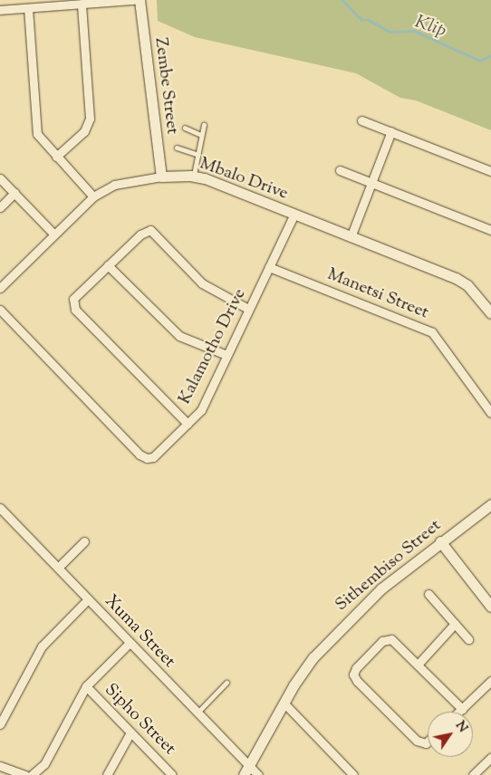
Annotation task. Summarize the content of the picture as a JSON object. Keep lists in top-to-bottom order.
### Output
{
  "streets": {
    "street": [
      "Zembe Street",
      "Mbalo Drive",
      "Manetsi Street",
      "Kalamotho Drive",
      "Sithembiso Street",
      "Xuma Street",
      "Sipho Street"
    ]
  },
  "crossings": [
    ["Zembe Street", "Mbalo Drive"],
    ["Mbalo Drive", "Kalamotho Drive"],
    ["Manetsi Street", "Kalamotho Drive"],
    ["Sithembiso Street", "Xuma Street"]
  ],
  "water": ["Klip"],
  "north": "top right"
}
